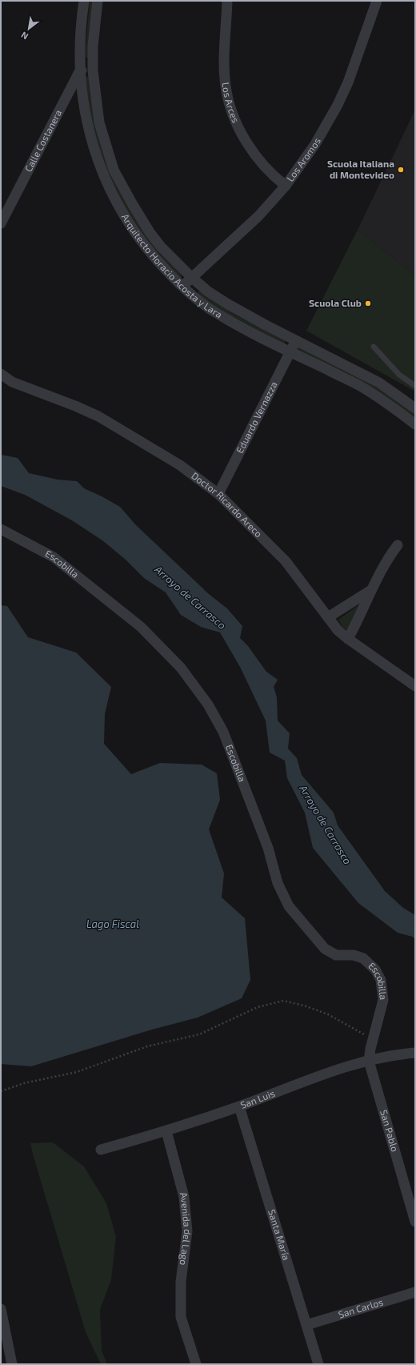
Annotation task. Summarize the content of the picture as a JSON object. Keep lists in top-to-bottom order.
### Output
{
  "streets": {
    "street": [
      "Los Arces",
      "Calle Costanera",
      "Los Aromos",
      "Arquitecto Horacio Acosta y Lara",
      "Eduardo Vernazza",
      "Doctor Ricardo Areco",
      "Escobilla",
      "San Luis",
      "San Pablo",
      "Avenida del Lago",
      "Santa María",
      "San Carlos"
    ]
  },
  "crossings": [
    ["Los Arces", "Los Aromos"],
    ["Calle Costanera", "Arquitecto Horacio Acosta y Lara"],
    ["Los Aromos", "Arquitecto Horacio Acosta y Lara"],
    ["Arquitecto Horacio Acosta y Lara", "Eduardo Vernazza"],
    ["Eduardo Vernazza", "Doctor Ricardo Areco"],
    ["Escobilla", "San Pablo"],
    ["San Luis", "San Pablo"],
    ["San Luis", "Avenida del Lago"],
    ["San Luis", "Santa María"],
    ["Santa María", "San Carlos"]
  ],
  "water": ["Arroyo de Carrasco", "Lago Fiscal"],
  "places": ["Scuola Italiana di Montevideo", "Scuola Club"],
  "north": "bottom left"
}
